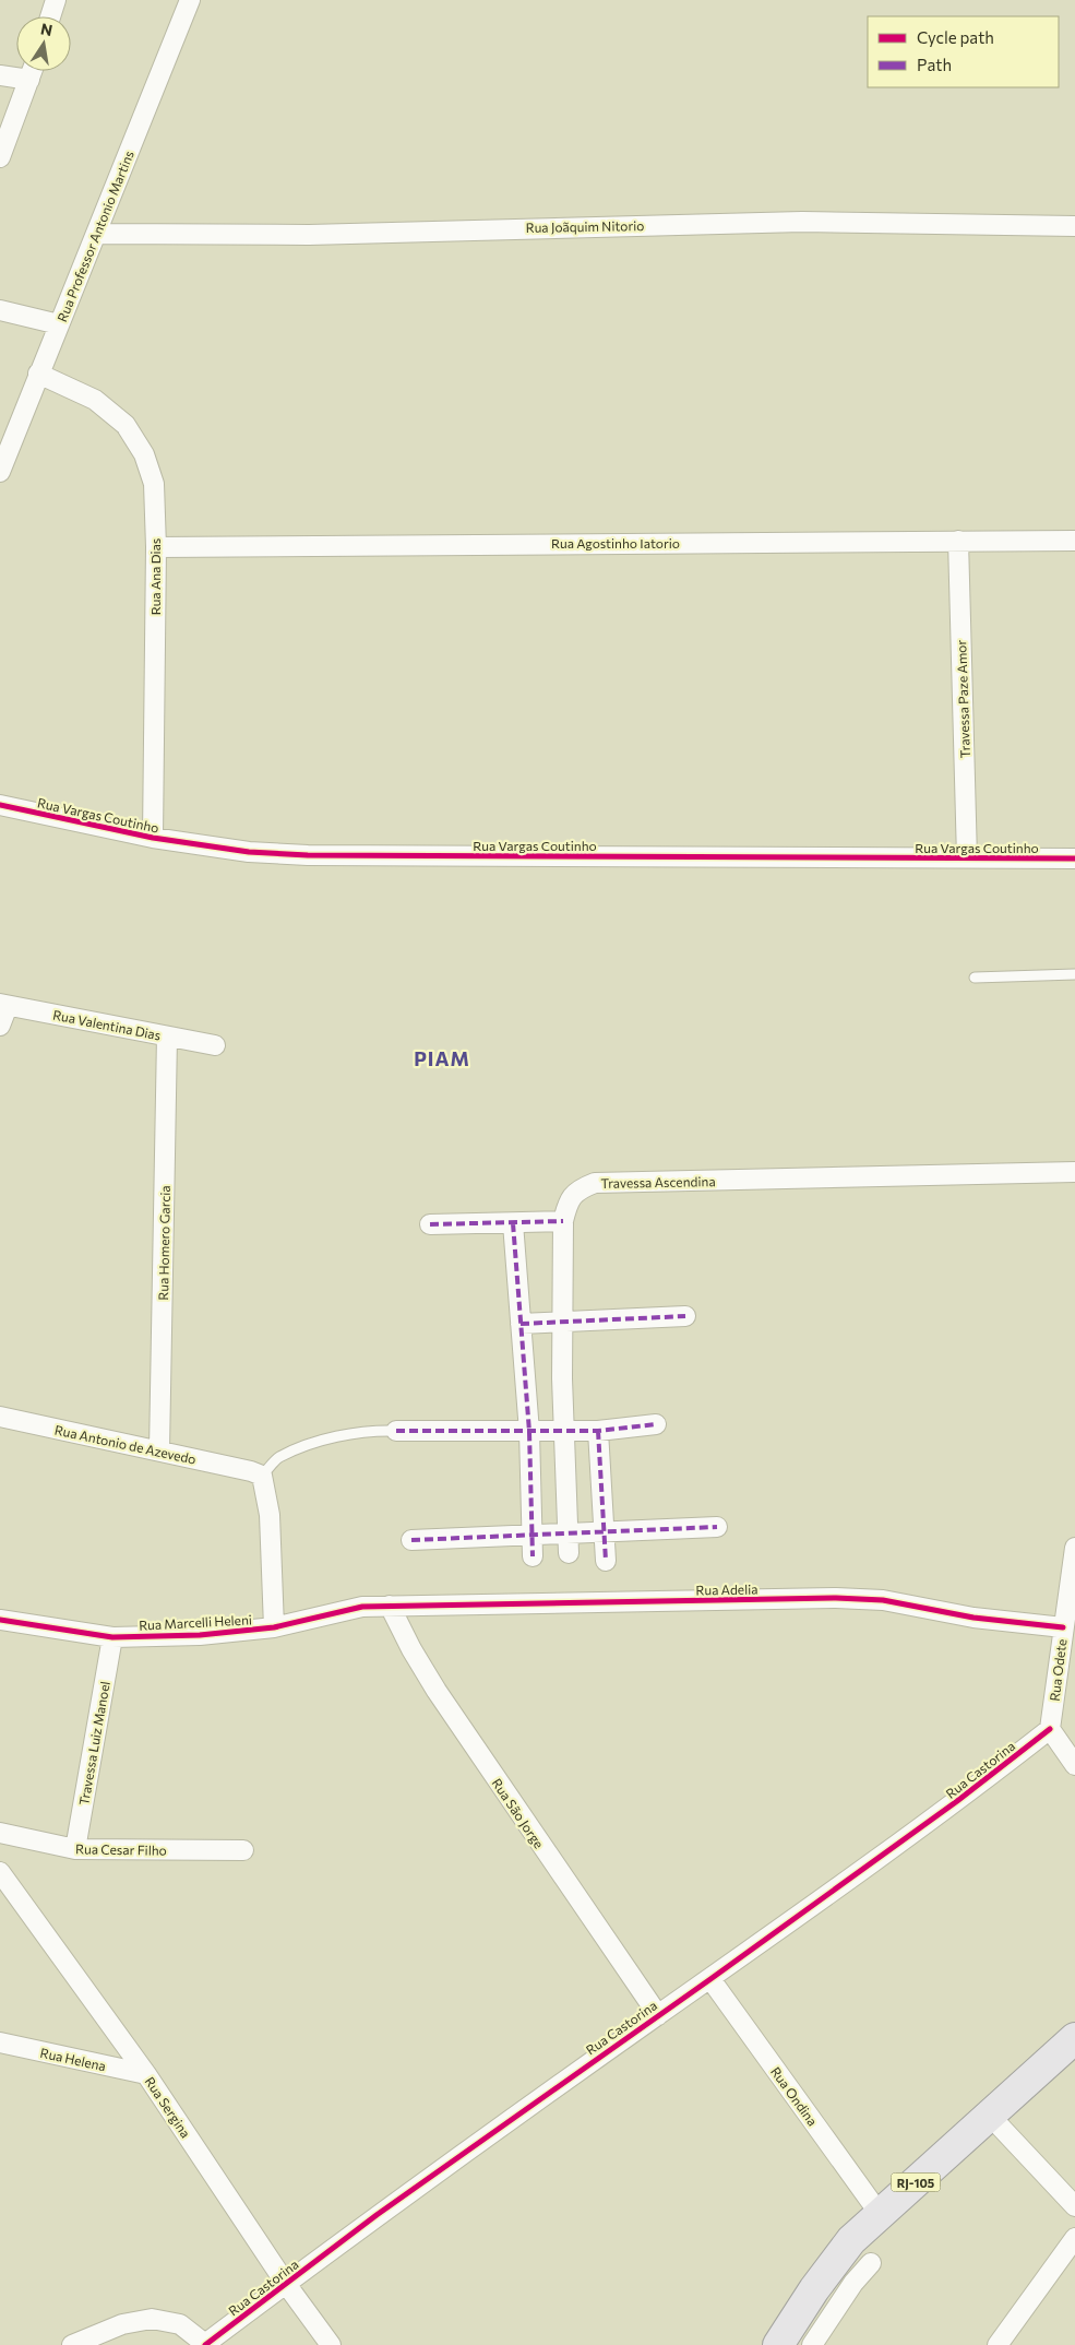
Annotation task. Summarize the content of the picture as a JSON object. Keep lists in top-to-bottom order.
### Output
{
  "streets": {
    "main road": ["RJ-105"],
    "street": [
      "Rua Joãquim Nitorio",
      "Rua Professor Antonio Martins",
      "Rua Agostinho Iatorio",
      "Rua Ana Dias",
      "Travessa Paze Amor",
      "Rua Vargas Coutinho",
      "Rua Valentina Dias",
      "Travessa Ascendina",
      "Rua Homero Garcia",
      "Rua Antonio de Azevedo",
      "Rua Adelia",
      "Rua Marcelli Heleni",
      "Rua Odete",
      "Travessa Luiz Manoel",
      "Rua Castorina",
      "Rua São Jorge",
      "Rua Cesar Filho",
      "Rua Helena",
      "Rua Ondina",
      "Rua Sergina"
    ]
  },
  "crossings": [
    ["Rua Joãquim Nitorio", "Rua Professor Antonio Martins"],
    ["Rua Professor Antonio Martins", "Rua Ana Dias"],
    ["Rua Agostinho Iatorio", "Rua Ana Dias"],
    ["Rua Agostinho Iatorio", "Travessa Paze Amor"],
    ["Rua Ana Dias", "Rua Vargas Coutinho"],
    ["Travessa Paze Amor", "Rua Vargas Coutinho"],
    ["Rua Valentina Dias", "Rua Homero Garcia"],
    ["Rua Homero Garcia", "Rua Antonio de Azevedo"],
    ["Rua Adelia", "Rua Marcelli Heleni"],
    ["Rua Adelia", "Rua Odete"],
    ["Rua Adelia", "Rua São Jorge"],
    ["Rua Marcelli Heleni", "Travessa Luiz Manoel"],
    ["Rua Marcelli Heleni", "Rua São Jorge"],
    ["Rua Odete", "Rua Castorina"],
    ["Travessa Luiz Manoel", "Rua Cesar Filho"],
    ["Rua Castorina", "Rua São Jorge"],
    ["Rua Castorina", "Rua Ondina"],
    ["Rua Castorina", "Rua Sergina"],
    ["Rua Helena", "Rua Sergina"],
    ["Rua Ondina", "RJ-105"]
  ],
  "districts": ["PIAM"],
  "legend": ["Cycle path", "Path"],
  "north": "top"
}
